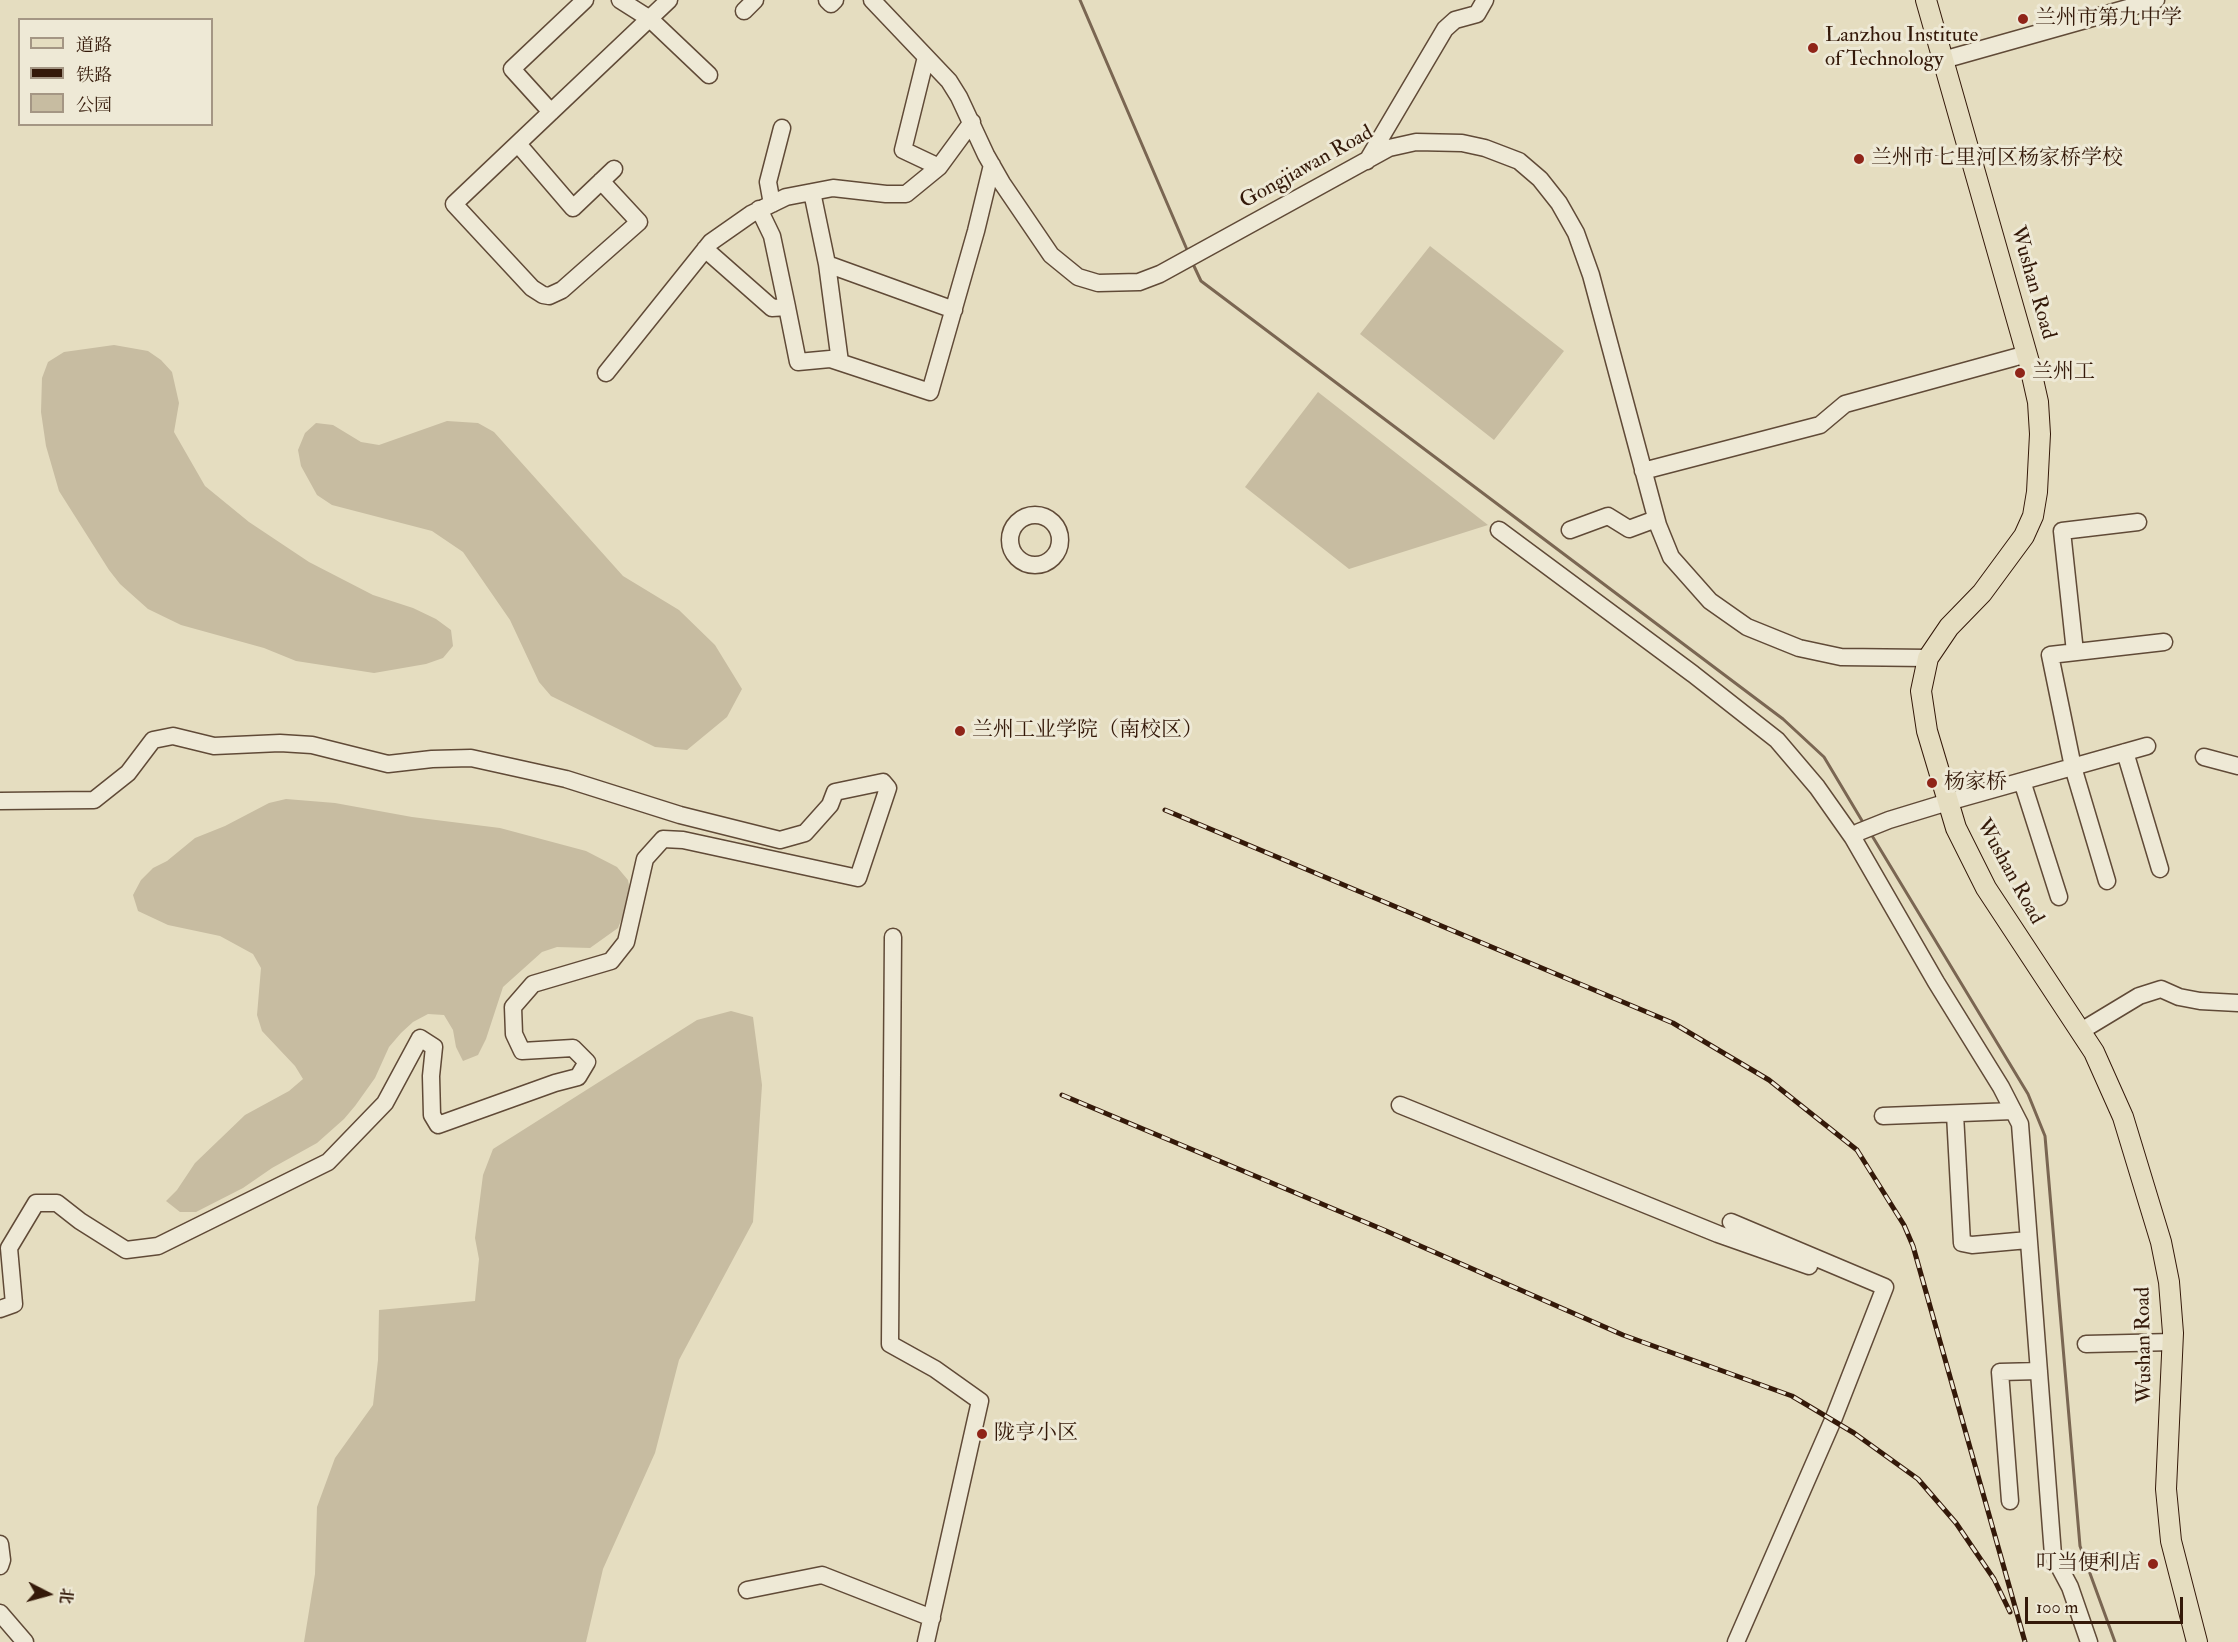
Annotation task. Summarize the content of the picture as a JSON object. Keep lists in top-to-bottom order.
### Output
{
  "streets": {
    "main road": ["Wushan Road"],
    "street": ["Gongjiawan Road"]
  },
  "crossings": [
    ["Gongjiawan Road", "Wushan Road"]
  ],
  "places": [
    "兰州市第九中学",
    "Lanzhou Institute of Technology",
    "兰州市七里河区杨家桥学校",
    "兰州工",
    "兰州工业学院（南校区）",
    "杨家桥",
    "陇亨小区",
    "叮当便利店"
  ],
  "legend": ["道路", "铁路", "公园"],
  "scale_bar": "100 m",
  "north": "right"
}
